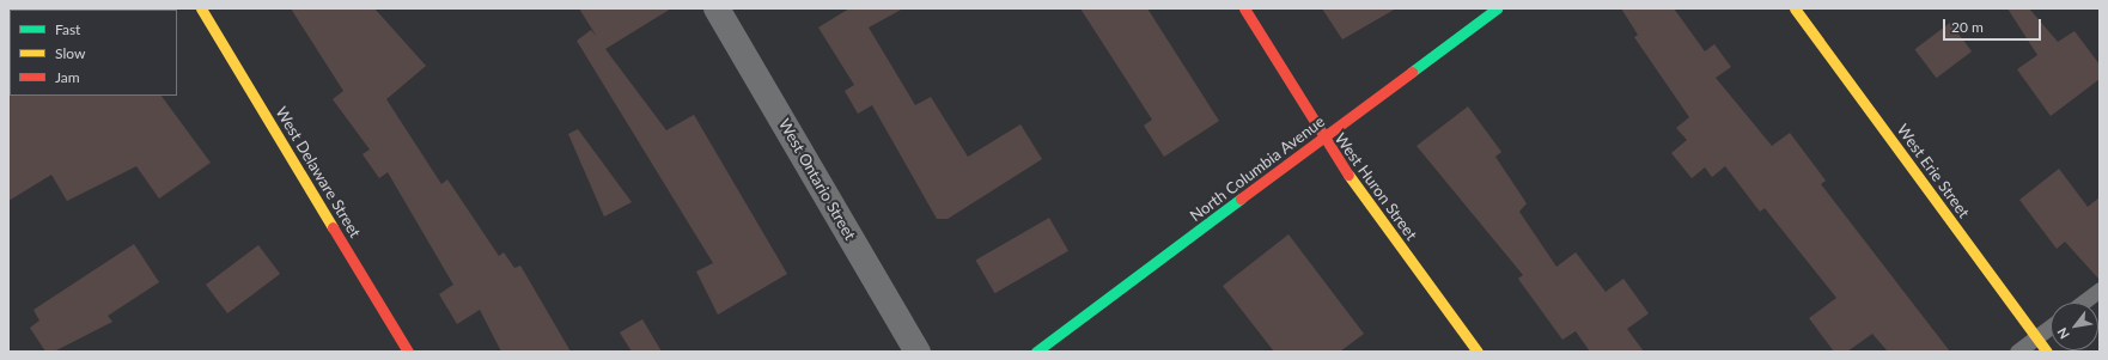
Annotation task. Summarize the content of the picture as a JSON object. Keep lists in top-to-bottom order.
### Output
{
  "streets": {
    "street": [
      "North Columbia Avenue",
      "West Erie Street",
      "West Delaware Street",
      "West Ontario Street",
      "West Huron Street"
    ]
  },
  "crossings": [
    ["North Columbia Avenue", "West Huron Street"]
  ],
  "legend": ["Fast", "Slow", "Jam"],
  "scale_bar": "20 m",
  "north": "bottom left"
}
